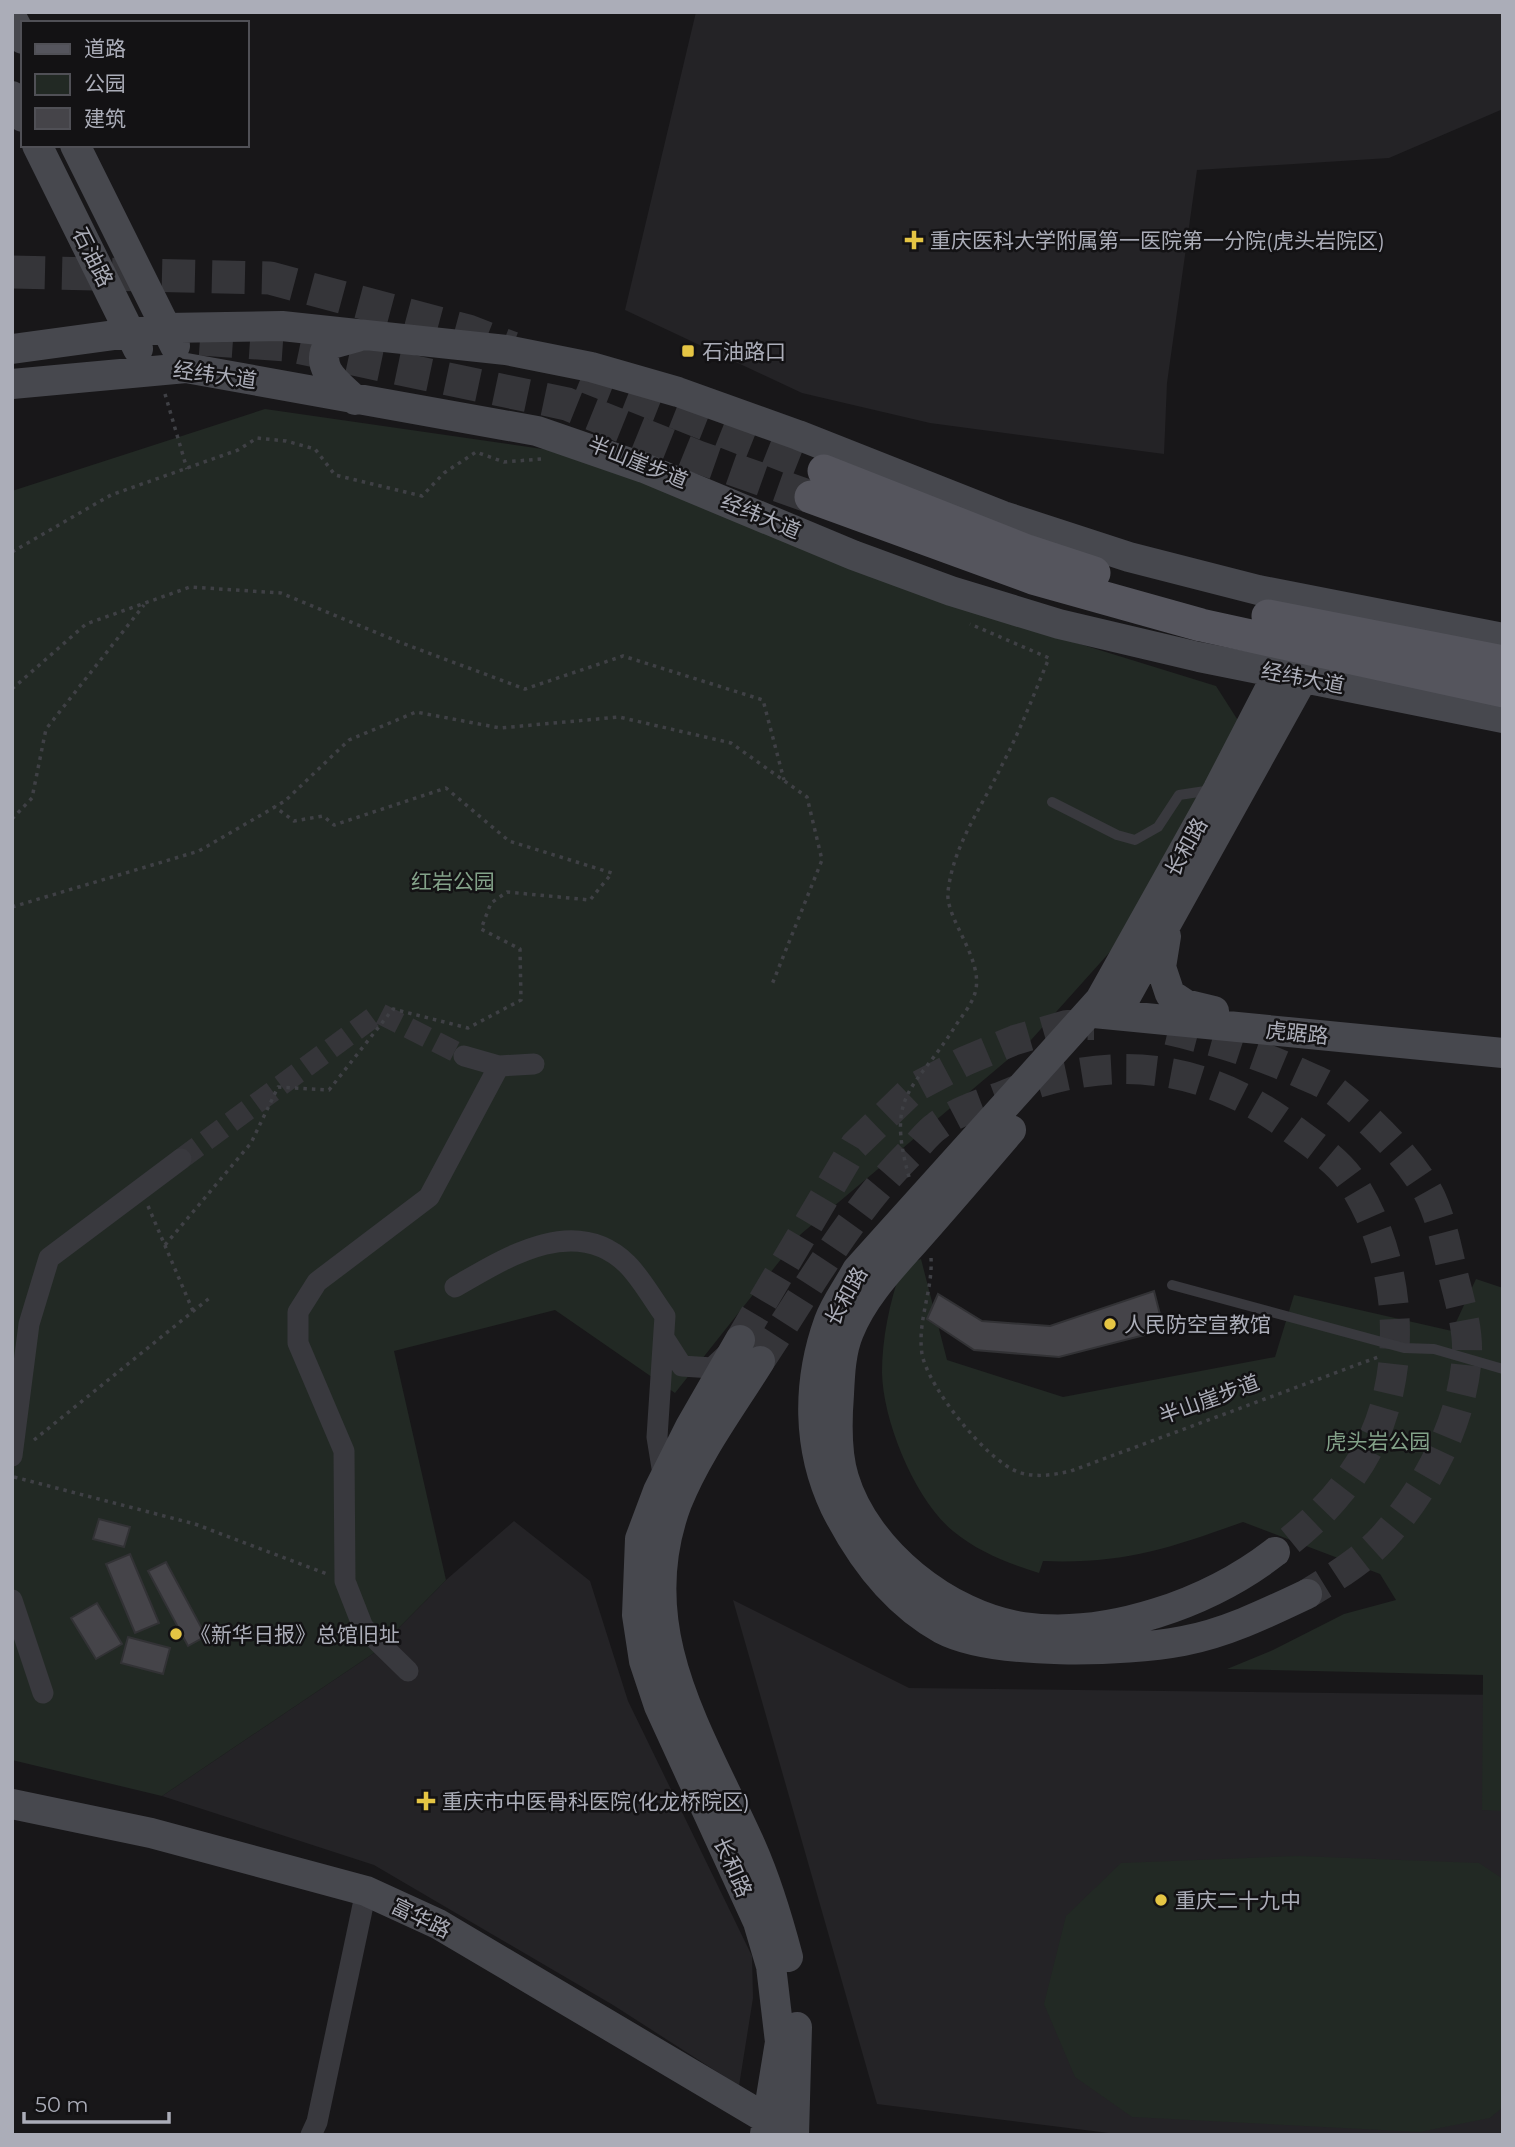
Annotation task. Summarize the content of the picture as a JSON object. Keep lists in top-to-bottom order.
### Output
{
  "streets": {
    "main road": [
      "石油路",
      "经纬大道",
      "长和路",
      "虎踞路",
      "富华路"
    ],
    "path": ["半山崖步道"]
  },
  "crossings": [
    ["石油路", "经纬大道"],
    ["经纬大道", "长和路"],
    ["长和路", "虎踞路"],
    ["长和路", "富华路"]
  ],
  "parks": ["红岩公园", "虎头岩公园"],
  "places": {
    "health": ["重庆医科大学附属第一医院第一分院(虎头岩院区)", "重庆市中医骨科医院(化龙桥院区)"],
    "transit": ["石油路口"],
    "other": ["人民防空宣教馆", "《新华日报》总馆旧址", "重庆二十九中"]
  },
  "legend": ["道路", "公园", "建筑"],
  "scale_bar": "50 m"
}
